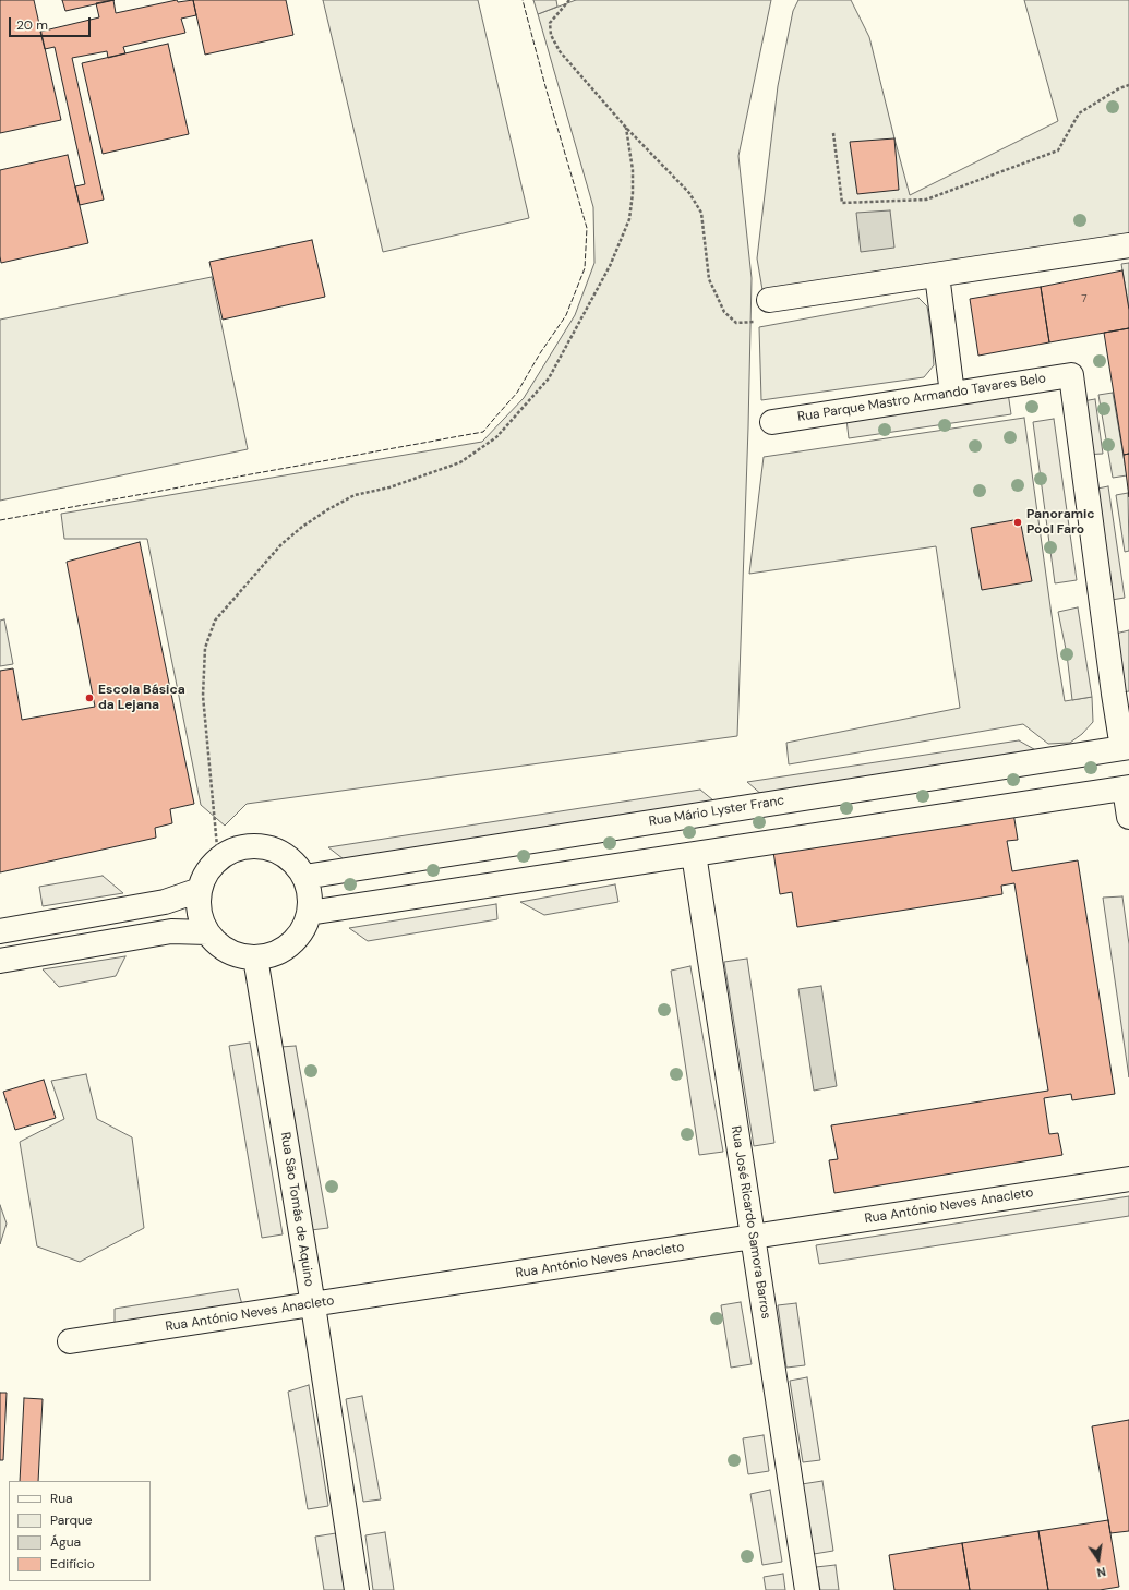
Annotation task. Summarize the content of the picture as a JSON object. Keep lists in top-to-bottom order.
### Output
{
  "streets": {
    "street": [
      "Rua Parque Mastro Armando Tavares Belo",
      "Rua Mário Lyster Franc",
      "Rua António Neves Anacleto",
      "Rua São Tomás de Aquino",
      "Rua José Ricardo Samora Barros"
    ]
  },
  "crossings": [
    ["Rua Parque Mastro Armando Tavares Belo", "Rua Mário Lyster Franc"],
    ["Rua Mário Lyster Franc", "Rua São Tomás de Aquino"],
    ["Rua António Neves Anacleto", "Rua São Tomás de Aquino"],
    ["Rua António Neves Anacleto", "Rua José Ricardo Samora Barros"]
  ],
  "places": ["Panoramic Pool Faro", "Escola Básica da Lejana"],
  "house_numbers": ["7"],
  "legend": [
    "Rua",
    "Parque",
    "Água",
    "Edifício"
  ],
  "scale_bar": "20 m",
  "north": "bottom"
}
